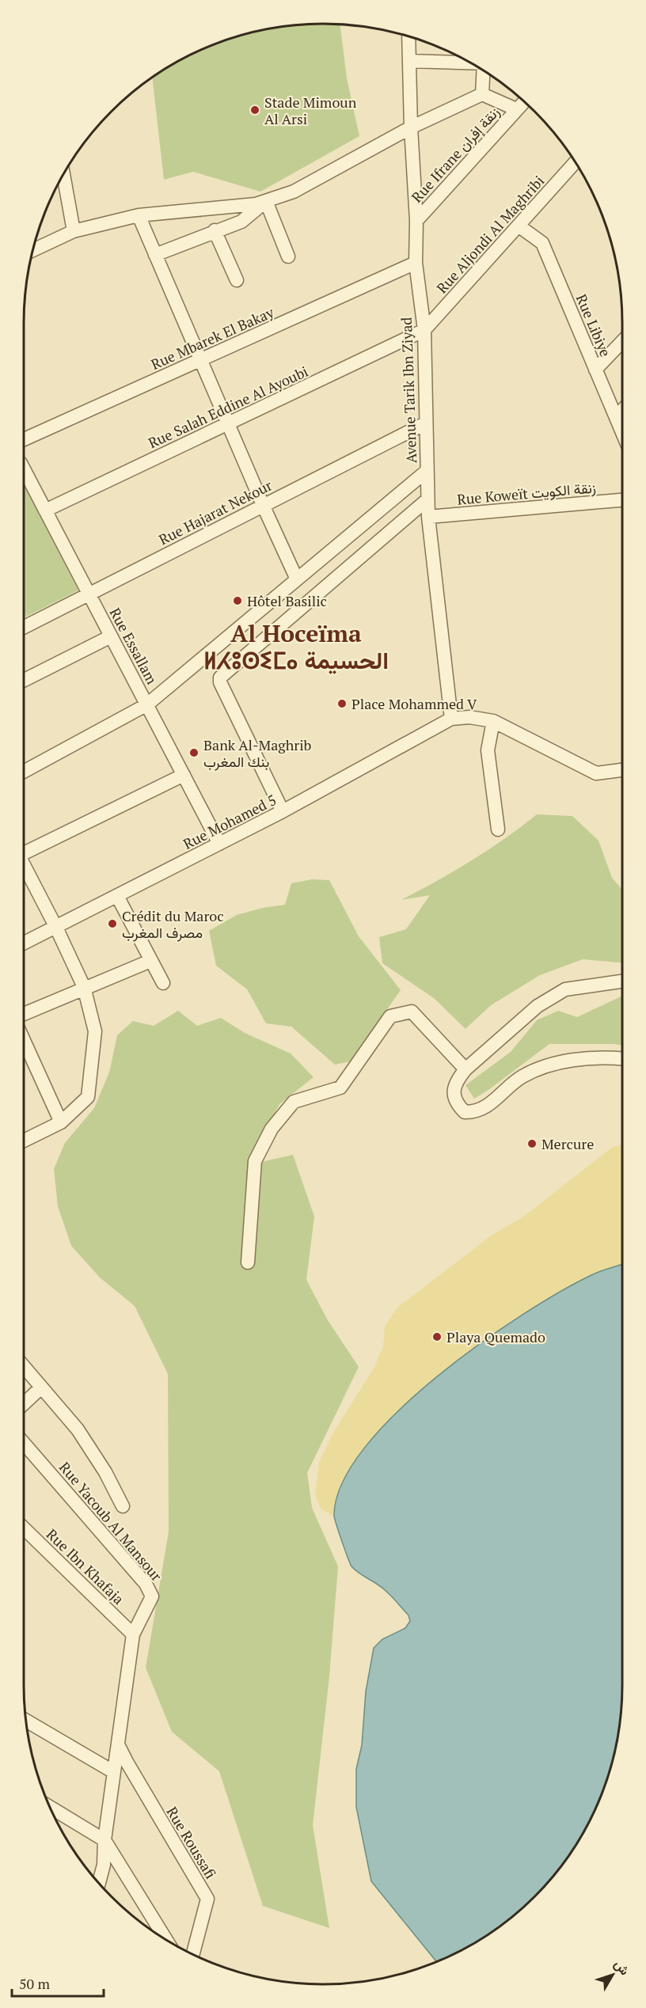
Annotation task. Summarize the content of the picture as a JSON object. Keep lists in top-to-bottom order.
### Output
{
  "streets": {
    "street": [
      "Rue Ifrane زنقة إفران",
      "Rue Aljondi Al Maghribi",
      "Rue Libiye",
      "Rue Mbarek El Bakay",
      "Avenue Tarik Ibn Ziyad",
      "Rue Salah Eddine Al Ayoubi",
      "Rue Koweït زنقة الكويت",
      "Rue Hajarat Nekour",
      "Rue Essallam",
      "Rue Mohamed 5",
      "Rue Yacoub Al Mansour",
      "Rue Ibn Khafaja",
      "Rue Roussafi"
    ]
  },
  "crossings": [
    ["Rue Ifrane زنقة إفران", "Avenue Tarik Ibn Ziyad"],
    ["Rue Aljondi Al Maghribi", "Rue Libiye"],
    ["Rue Aljondi Al Maghribi", "Avenue Tarik Ibn Ziyad"],
    ["Rue Aljondi Al Maghribi", "Rue Salah Eddine Al Ayoubi"],
    ["Rue Mbarek El Bakay", "Avenue Tarik Ibn Ziyad"],
    ["Avenue Tarik Ibn Ziyad", "Rue Salah Eddine Al Ayoubi"],
    ["Avenue Tarik Ibn Ziyad", "Rue Koweït زنقة الكويت"],
    ["Avenue Tarik Ibn Ziyad", "Rue Hajarat Nekour"],
    ["Avenue Tarik Ibn Ziyad", "Rue Mohamed 5"],
    ["Rue Salah Eddine Al Ayoubi", "Rue Essallam"],
    ["Rue Hajarat Nekour", "Rue Essallam"],
    ["Rue Essallam", "Rue Mohamed 5"],
    ["Rue Yacoub Al Mansour", "Rue Ibn Khafaja"]
  ],
  "districts": ["Al Hoceïma ⵍⵃⵓⵙⵉⵎⴰ الحسيمة"],
  "places": [
    "Stade Mimoun Al Arsi",
    "Hôtel Basilic",
    "Place Mohammed V",
    "Bank Al-Maghrib بنك المغرب",
    "Crédit du Maroc مصرف المغرب",
    "Mercure",
    "Playa Quemado"
  ],
  "scale_bar": "50 m",
  "north": "top right"
}
